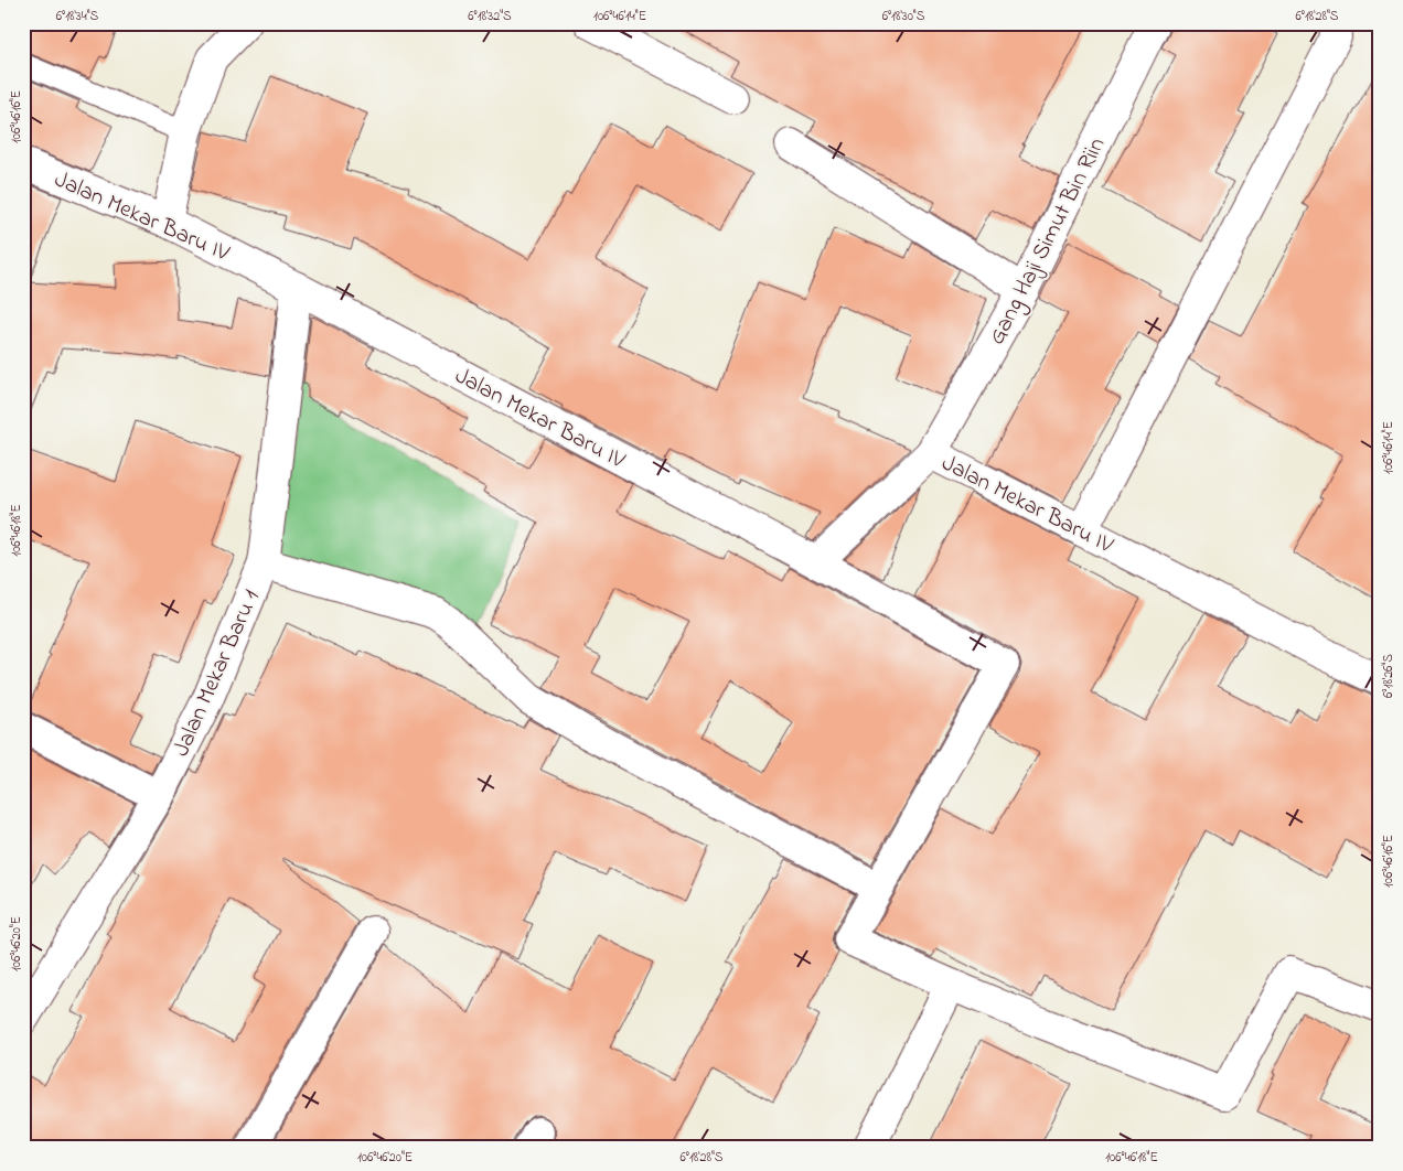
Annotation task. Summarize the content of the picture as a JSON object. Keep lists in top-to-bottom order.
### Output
{
  "streets": {
    "street": ["Jalan Mekar Baru IV", "Gang Haji Simut Bin Riin", "Jalan Mekar Baru 1"]
  },
  "crossings": [
    ["Jalan Mekar Baru IV", "Gang Haji Simut Bin Riin"],
    ["Jalan Mekar Baru IV", "Jalan Mekar Baru 1"]
  ],
  "coordinates": [
    "6°18'34\"S",
    "6°18'32\"S",
    "106°46'14\"E",
    "6°18'30\"S",
    "6°18'28\"S",
    "106°46'16\"E",
    "106°46'18\"E",
    "6°18'26\"S",
    "106°46'20\"E"
  ]
}
